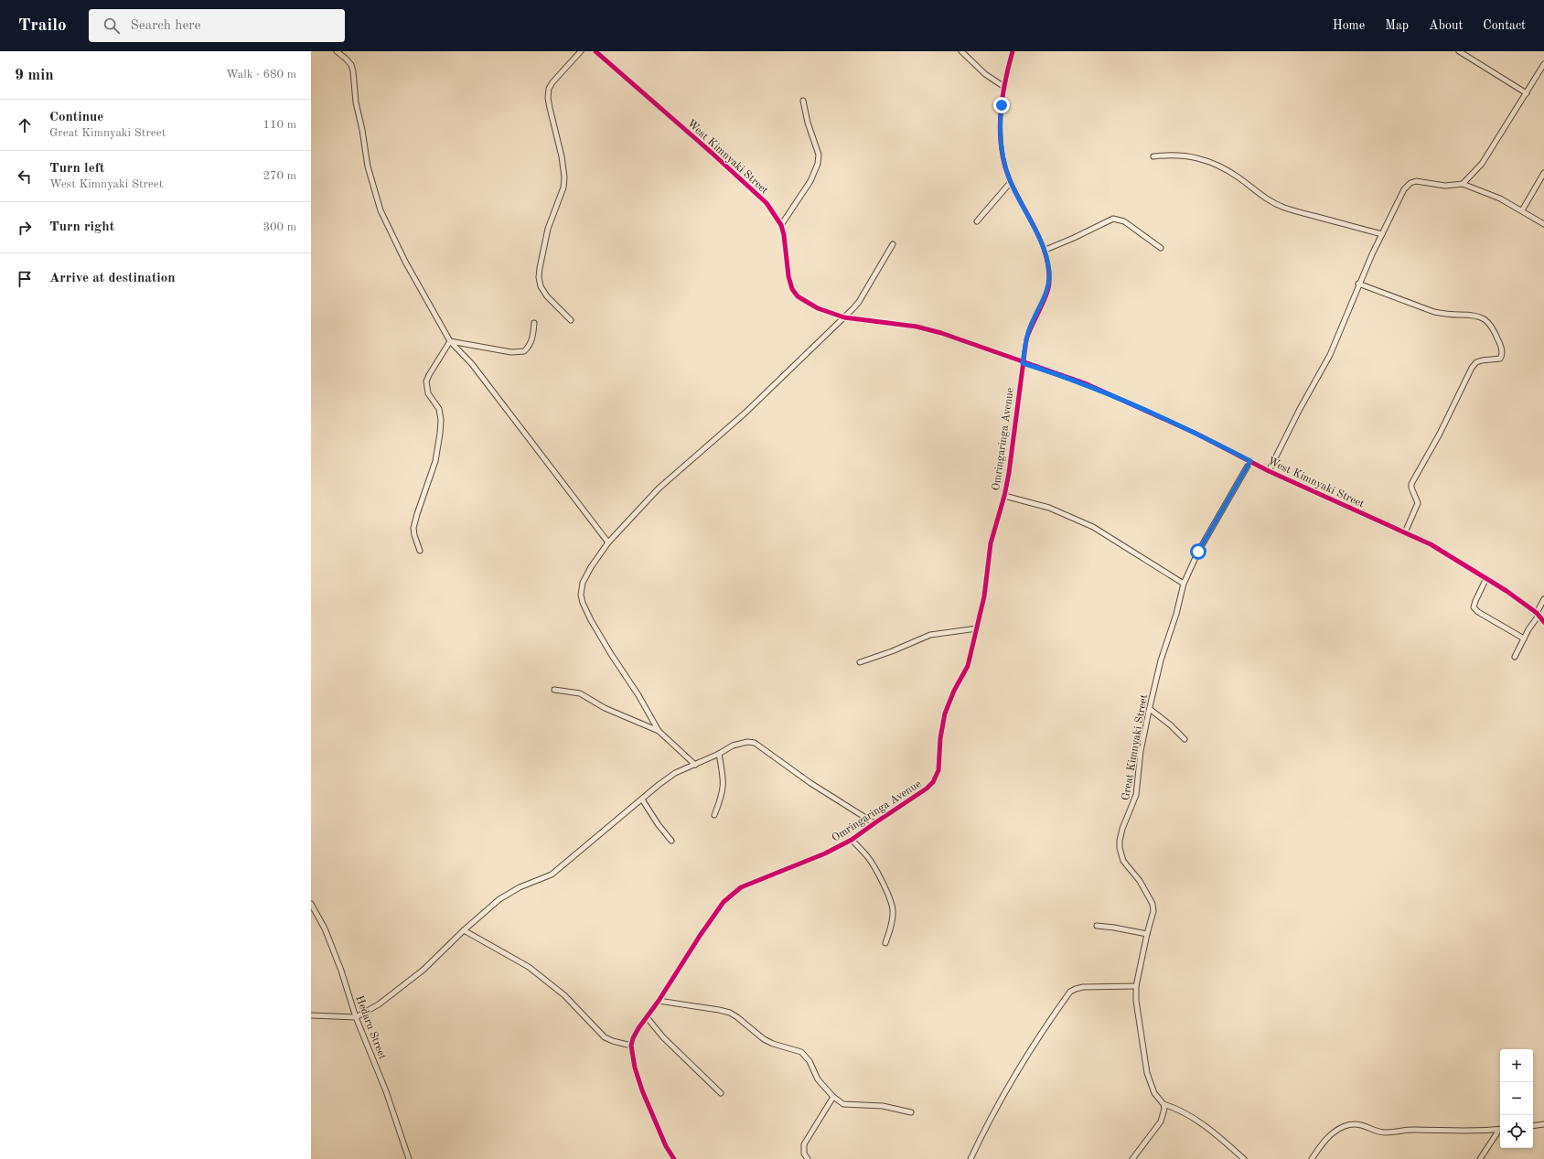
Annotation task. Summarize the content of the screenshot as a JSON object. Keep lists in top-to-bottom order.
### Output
{
  "streets": {
    "street": [
      "West Kimnyaki Street",
      "Omringaringa Avenue",
      "Great Kimnyaki Street",
      "Hedaru Street"
    ]
  },
  "crossings": [
    ["West Kimnyaki Street", "Omringaringa Avenue"],
    ["West Kimnyaki Street", "Great Kimnyaki Street"]
  ],
  "page": {
    "header": "Trailo",
    "search": "Search here",
    "nav": [
      "Home",
      "Map",
      "About",
      "Contact"
    ],
    "heading": ["9 min", "Walk · 680 m"],
    "list": [
      ["Continue", "Great Kimnyaki Street", "110 m"],
      ["Turn left", "West Kimnyaki Street", "270 m"],
      ["Turn right", "300 m"],
      "Arrive at destination"
    ],
    "map_buttons": ["+", "−"]
  }
}
